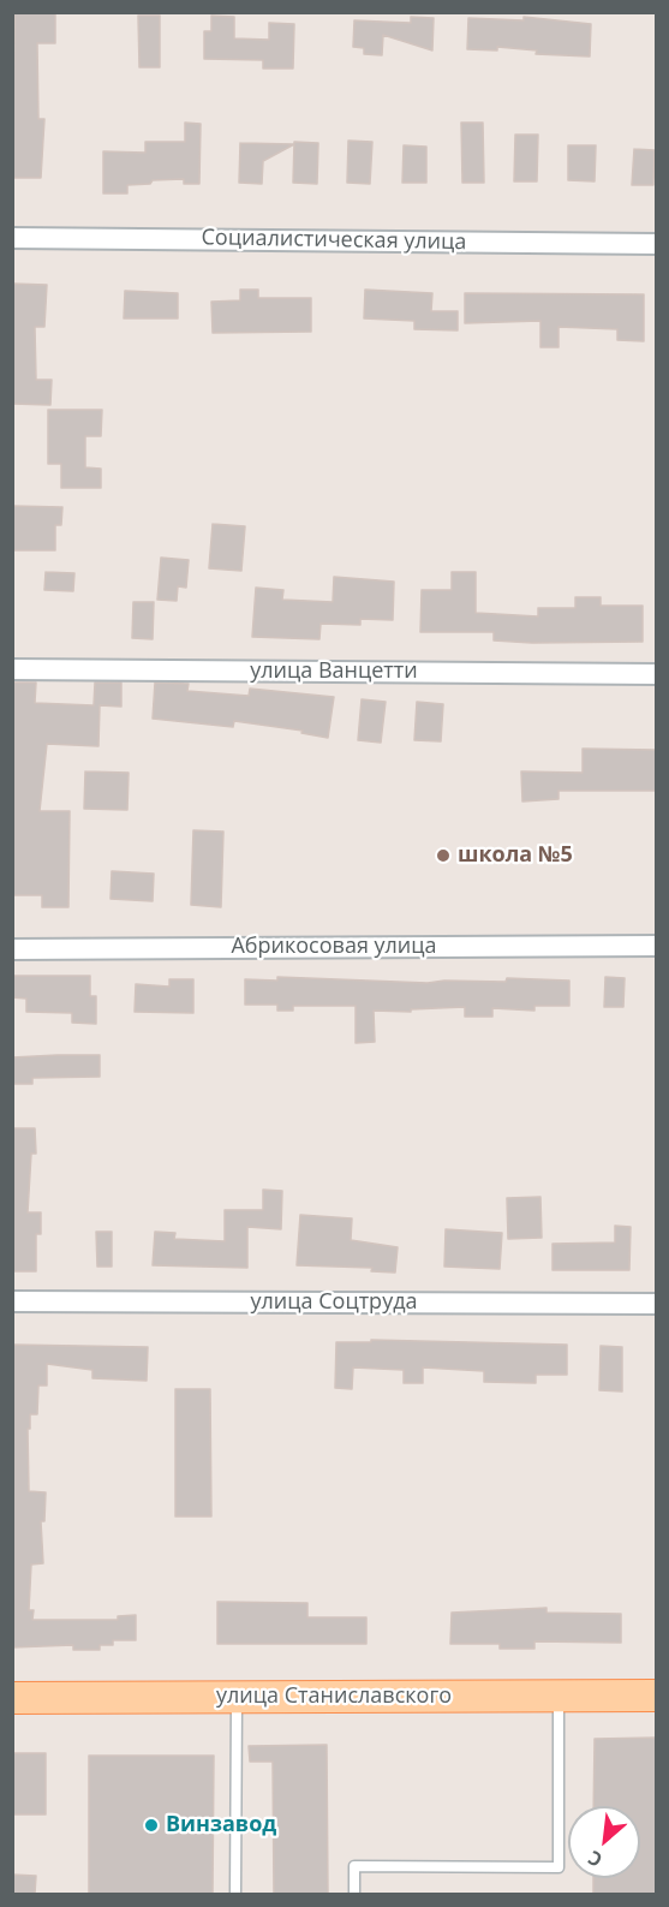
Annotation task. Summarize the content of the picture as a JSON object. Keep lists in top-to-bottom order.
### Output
{
  "streets": {
    "main road": ["улица Станиславского"],
    "street": [
      "Социалистическая улица",
      "улица Ванцетти",
      "Абрикосовая улица",
      "улица Соцтруда"
    ]
  },
  "places": ["школа №5", "Винзавод"],
  "north": "bottom left"
}
